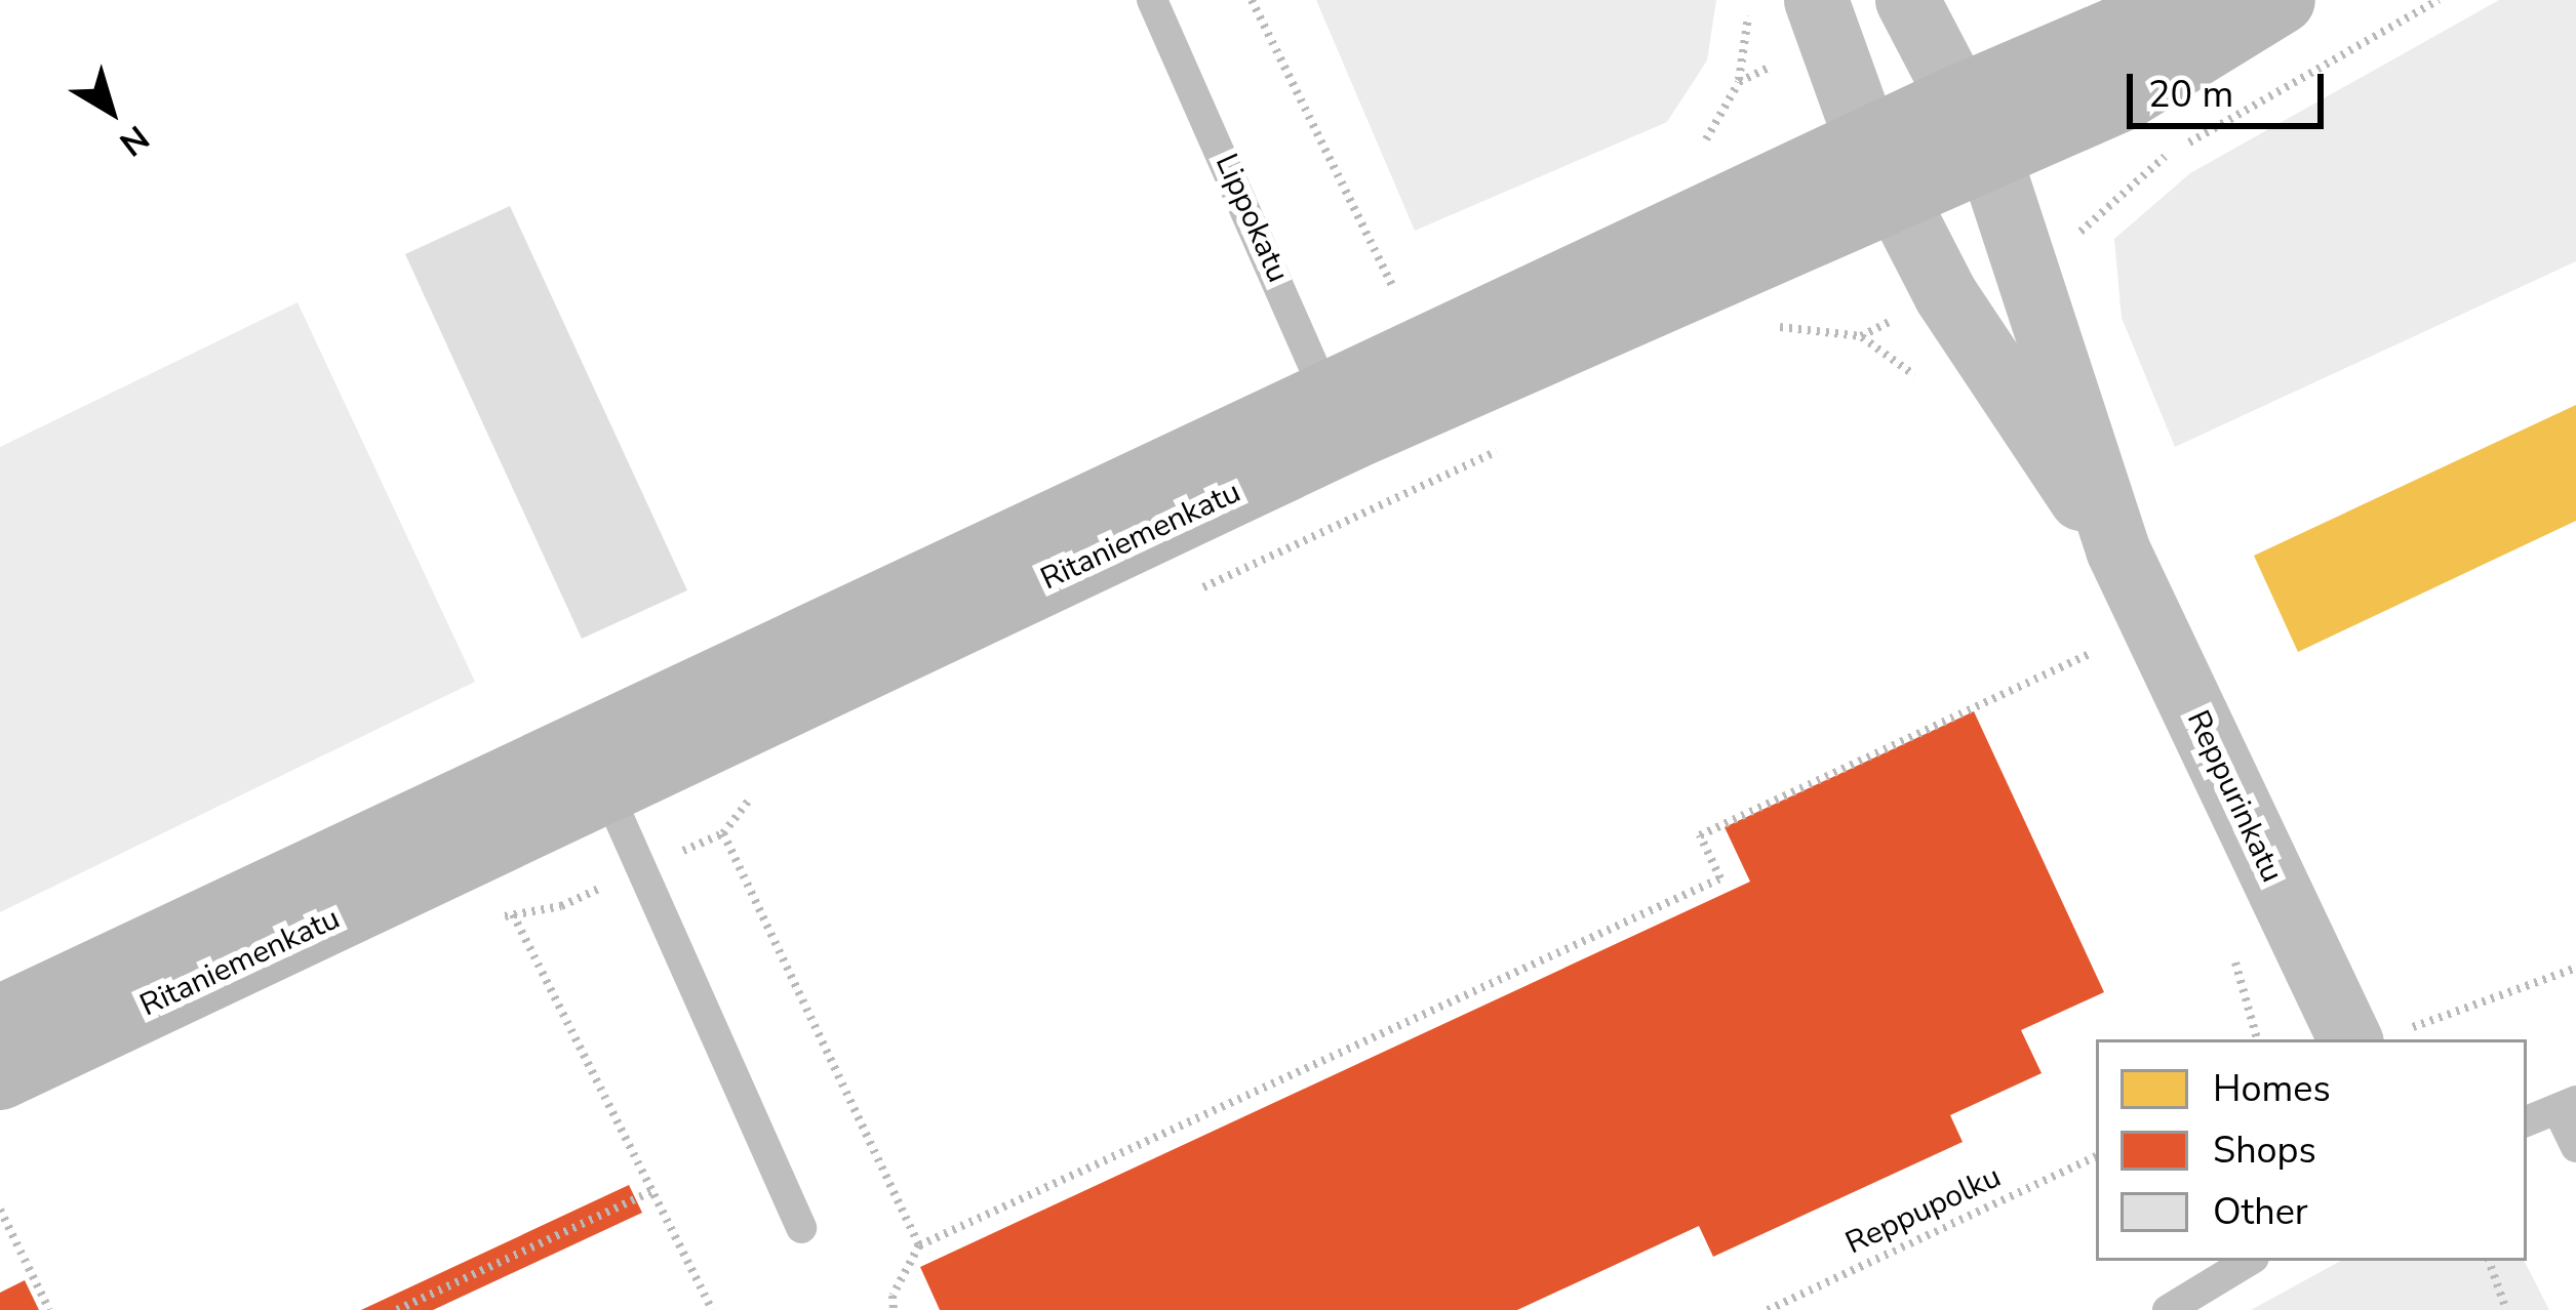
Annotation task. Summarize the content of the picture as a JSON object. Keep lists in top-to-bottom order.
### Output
{
  "streets": {
    "street": ["Ritaniemenkatu", "Reppurinkatu"],
    "lane": ["Lippokatu"],
    "path": ["Reppupolku"]
  },
  "crossings": [
    ["Lippokatu", "Ritaniemenkatu"],
    ["Ritaniemenkatu", "Reppurinkatu"]
  ],
  "legend": ["Homes", "Shops", "Other"],
  "scale_bar": "20 m",
  "north": "bottom right"
}
